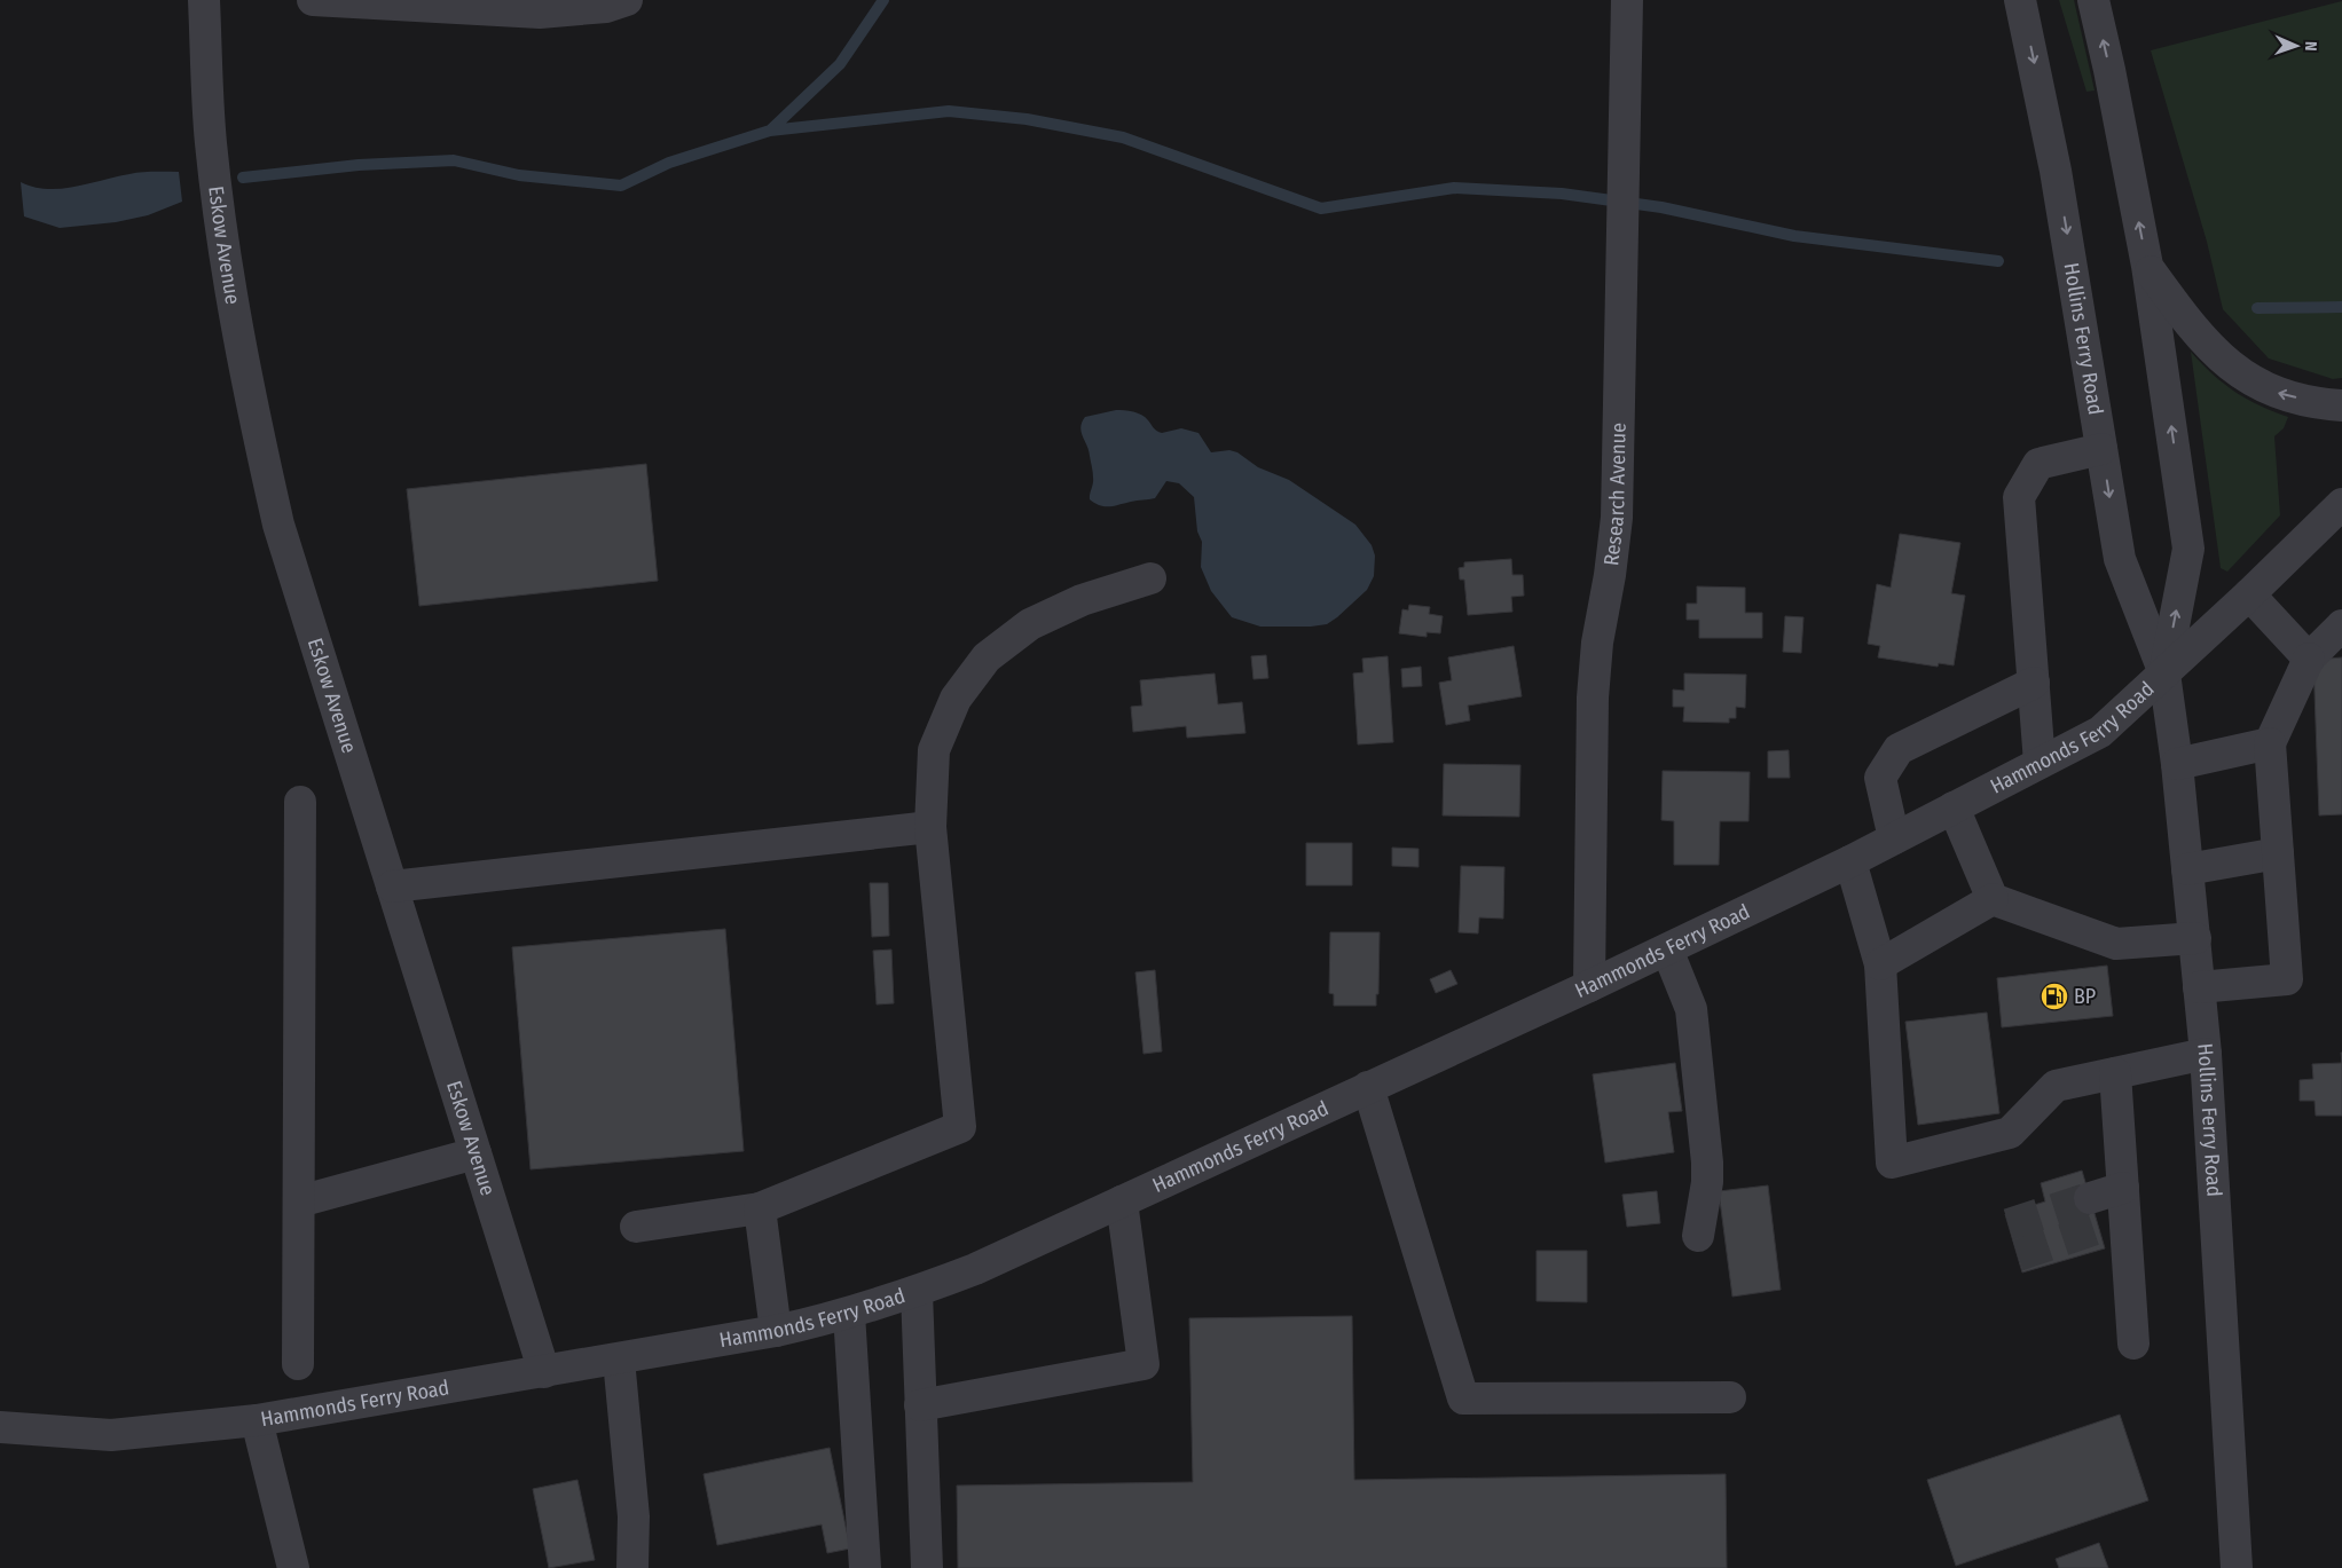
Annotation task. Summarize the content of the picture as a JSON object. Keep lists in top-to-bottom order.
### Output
{
  "streets": {
    "street": [
      "Eskow Avenue",
      "Hollins Ferry Road",
      "Research Avenue",
      "Hammonds Ferry Road"
    ]
  },
  "crossings": [
    ["Eskow Avenue", "Hammonds Ferry Road"],
    ["Hollins Ferry Road", "Hammonds Ferry Road"],
    ["Research Avenue", "Hammonds Ferry Road"]
  ],
  "places": {
    "fuel station": ["BP"]
  },
  "north": "right"
}
